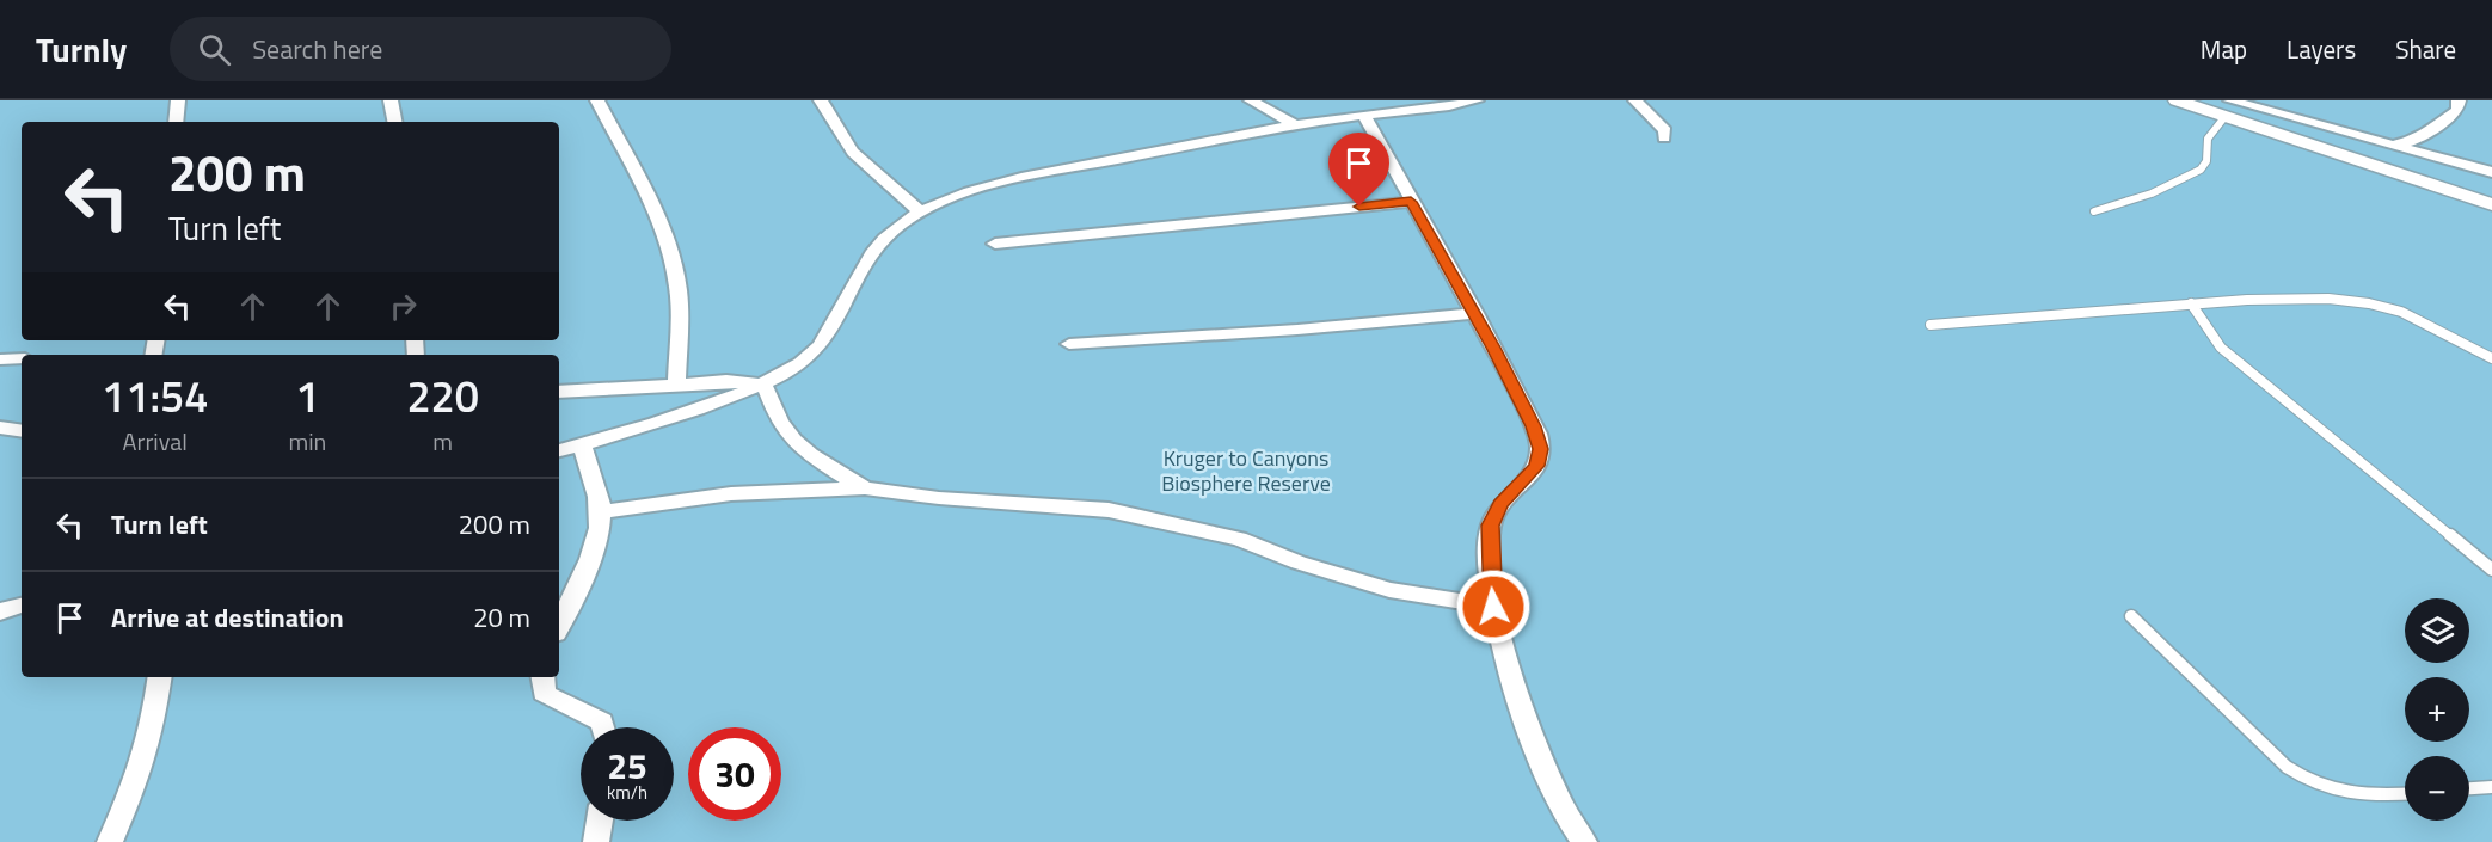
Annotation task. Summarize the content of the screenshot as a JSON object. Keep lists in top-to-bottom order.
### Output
{
  "parks": ["Kruger to Canyons Biosphere Reserve"],
  "page": {
    "header": "Turnly",
    "search": "Search here",
    "nav": ["Map", "Layers", "Share"],
    "turn": ["200 m", "Turn left"],
    "eta": [
      "11:54",
      "Arrival",
      "1",
      "min",
      "220",
      "m"
    ],
    "list": [
      {
        "name": "Turn left",
        "value": "200 m"
      },
      {
        "name": "Arrive at destination",
        "value": "20 m"
      }
    ],
    "map_buttons": ["+", "−"],
    "speed": "25 km/h",
    "limit": "30"
  }
}
